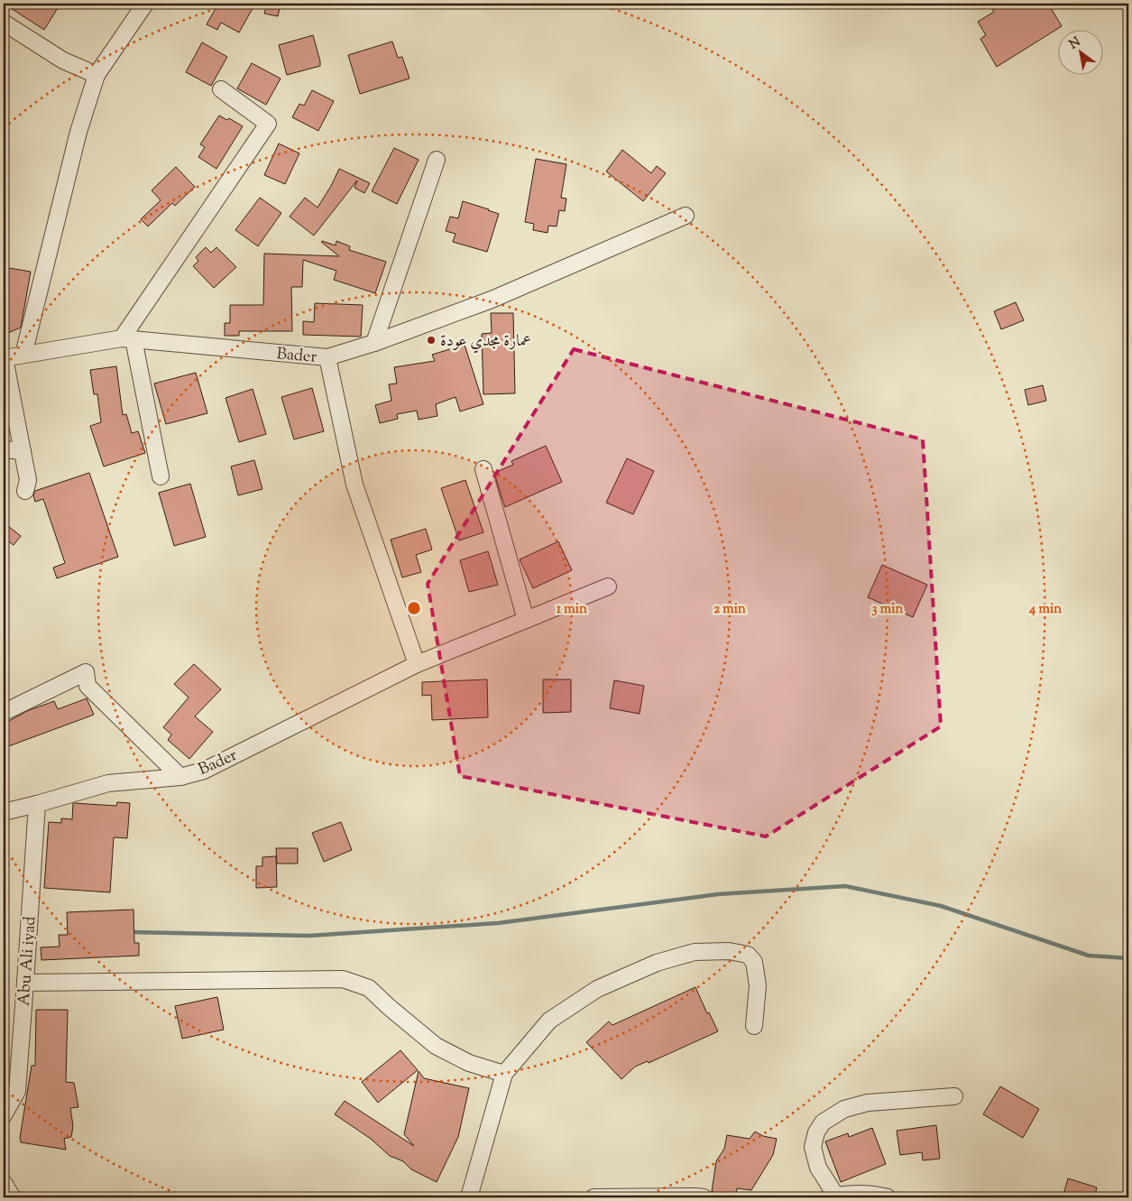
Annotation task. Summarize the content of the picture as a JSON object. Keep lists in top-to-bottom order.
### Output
{
  "streets": {
    "street": ["Bader", "Abu Ali iyad"]
  },
  "crossings": [
    ["Bader", "Abu Ali iyad"]
  ],
  "places": ["عمارة مجدي عودة"],
  "north": "top left",
  "rings": [
    "1 min",
    "2 min",
    "3 min",
    "4 min"
  ]
}
